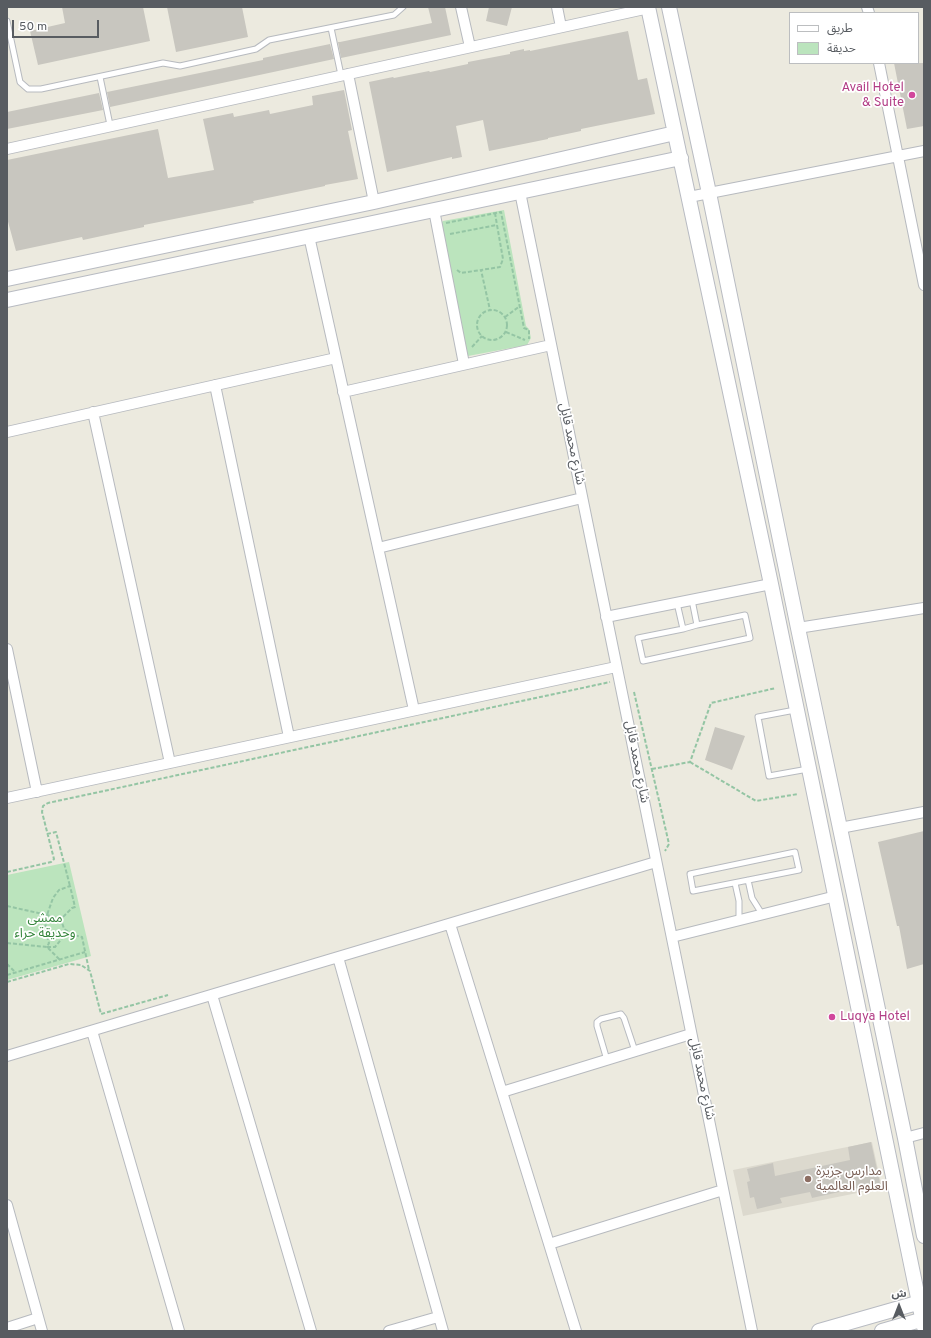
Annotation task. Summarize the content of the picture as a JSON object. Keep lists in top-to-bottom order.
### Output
{
  "streets": {
    "street": ["شارع محمد قابل"]
  },
  "parks": ["ممشى وحديقة حراء"],
  "places": ["Avail Hotel & Suite", "Luqya Hotel", "مدارس جزيرة العلوم العالمية"],
  "legend": ["طريق", "حديقة"],
  "scale_bar": "50 m",
  "north": "top"
}
